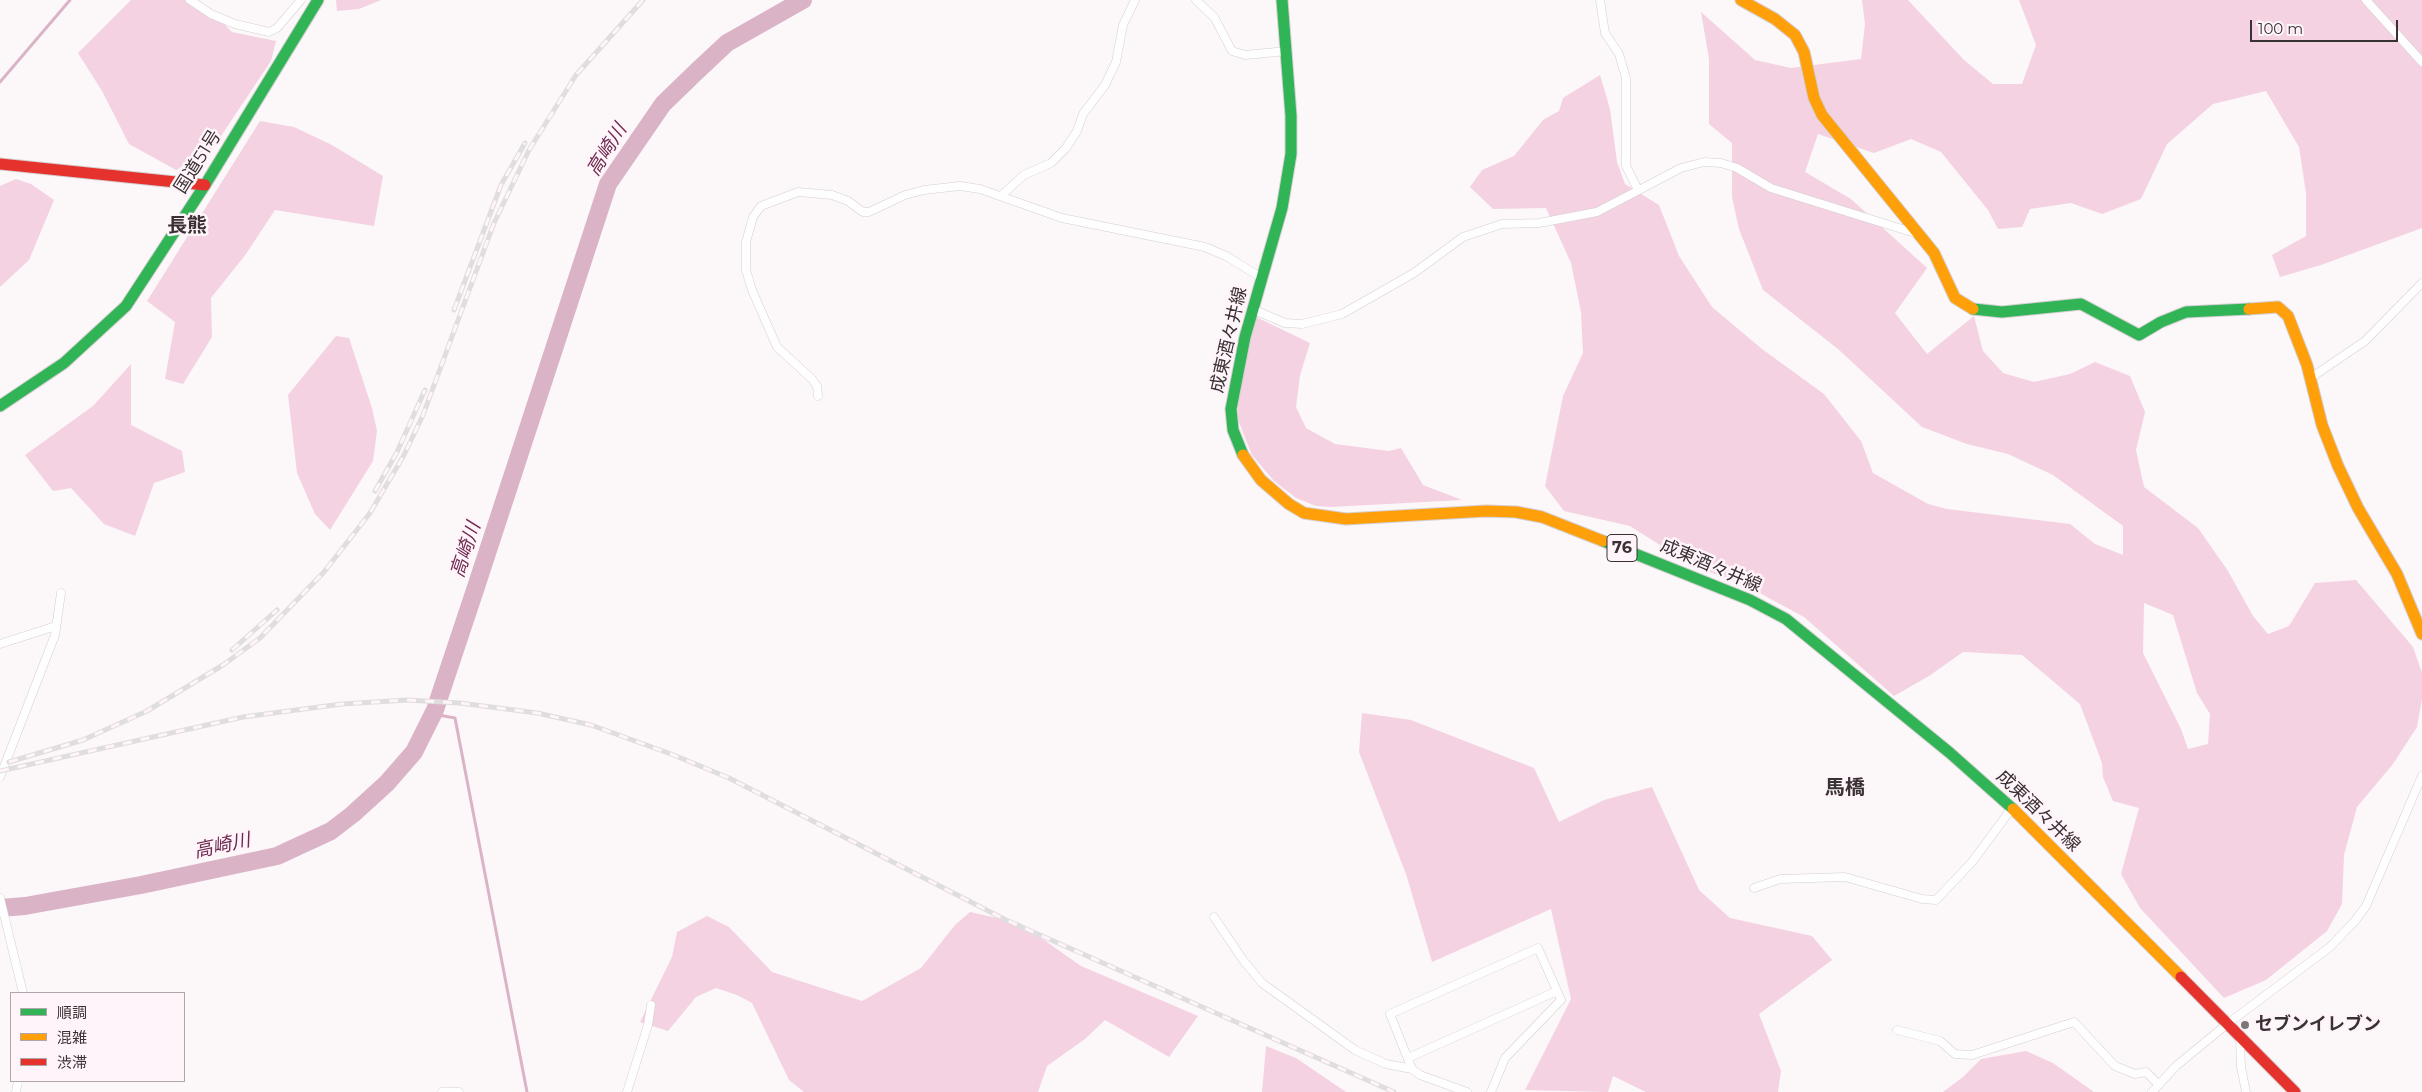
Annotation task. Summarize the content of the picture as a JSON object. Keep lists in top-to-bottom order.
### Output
{
  "streets": {
    "main road": ["国道51号", "成東酒々井線", "76"]
  },
  "districts": ["長熊", "馬橋"],
  "water": ["高崎川"],
  "places": ["セブンイレブン"],
  "legend": ["順調", "混雑", "渋滞"],
  "scale_bar": "100 m"
}
